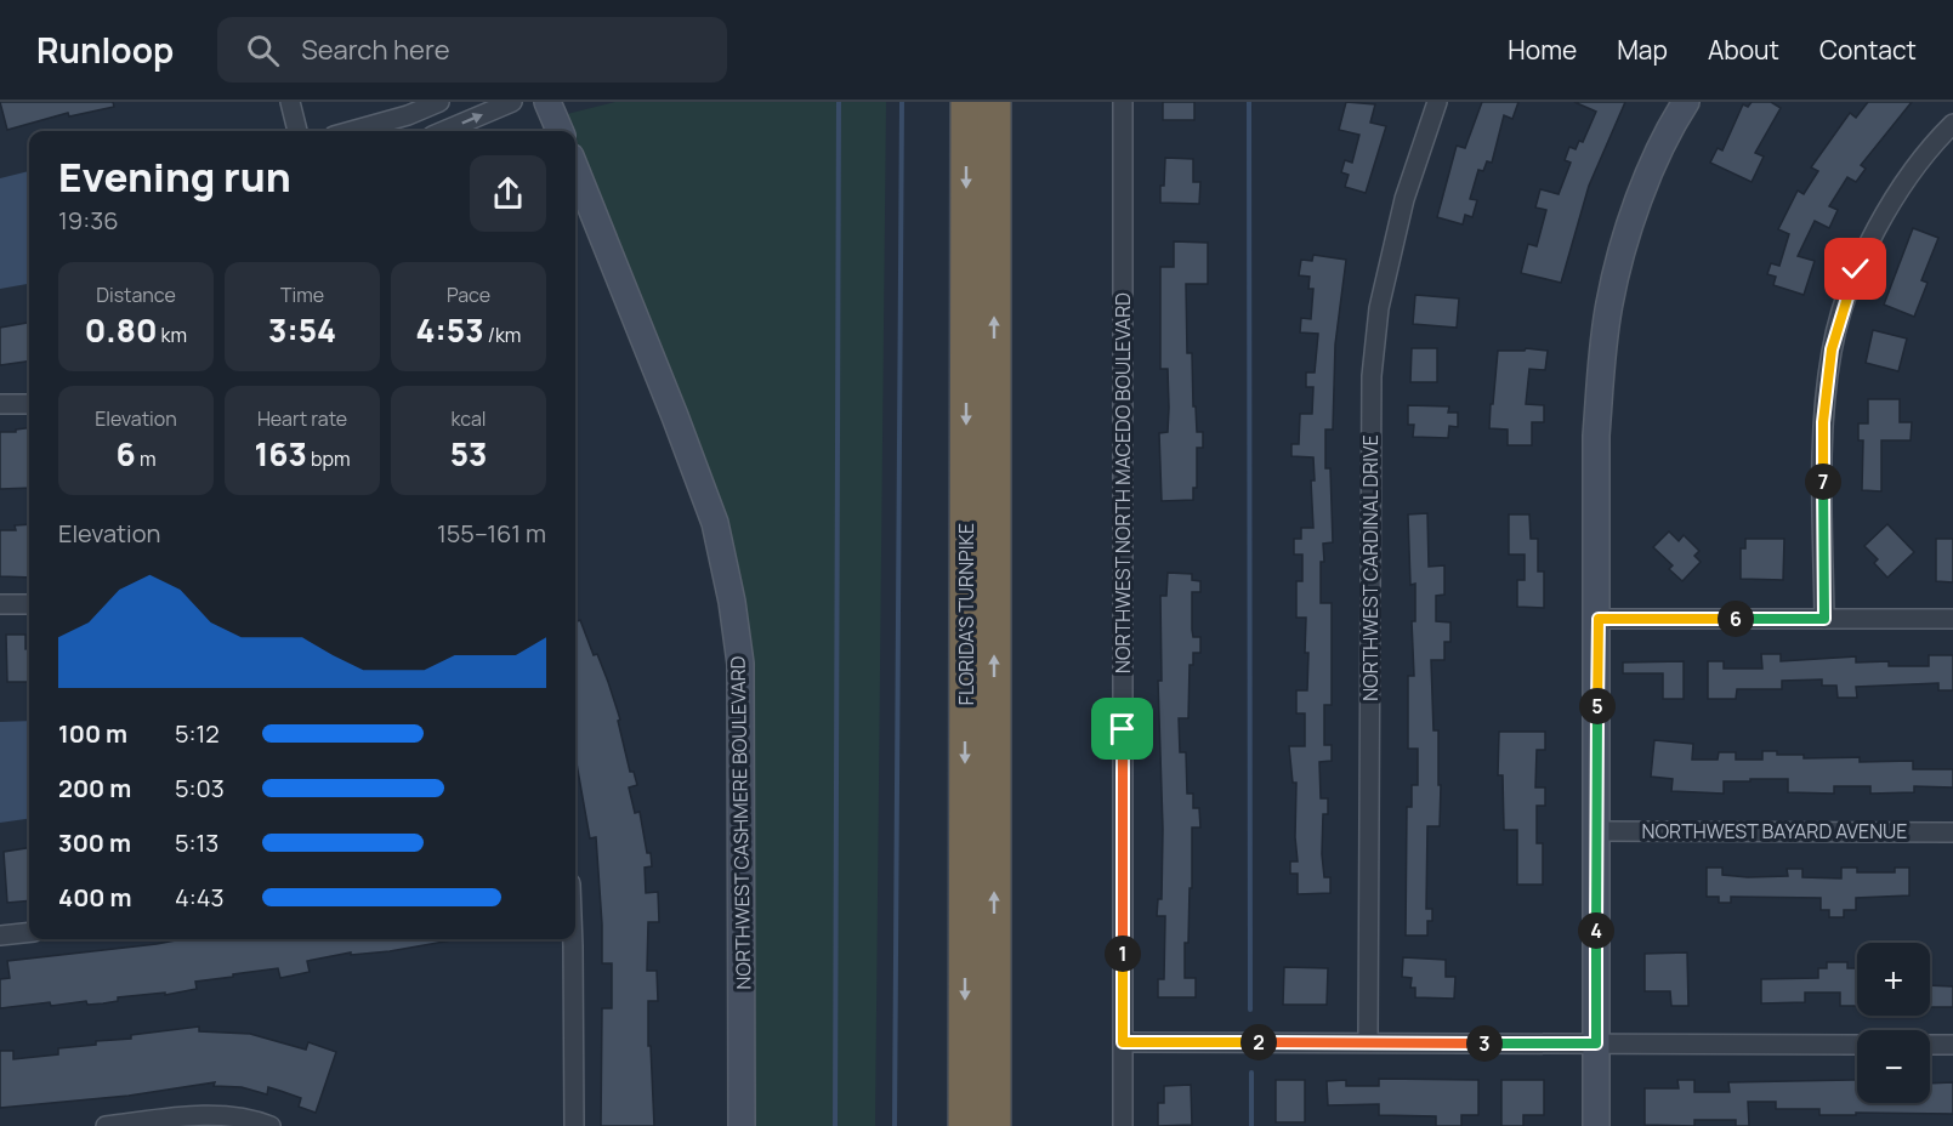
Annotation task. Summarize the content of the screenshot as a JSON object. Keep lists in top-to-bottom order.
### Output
{
  "streets": {
    "highway": ["FLORIDA'S TURNPIKE"],
    "main road": ["NORTHWEST CASHMERE BOULEVARD"],
    "street": ["NORTHWEST NORTH MACEDO BOULEVARD", "NORTHWEST CARDINAL DRIVE", "NORTHWEST BAYARD AVENUE"]
  },
  "page": {
    "header": "Runloop",
    "search": "Search here",
    "nav": [
      "Home",
      "Map",
      "About",
      "Contact"
    ],
    "heading": ["Evening run", "19:36"],
    "stats": [
      ["Distance", "0.80 km"],
      ["Time", "3:54"],
      ["Pace", "4:53 /km"],
      ["Elevation", "6 m"],
      ["Heart rate", "163 bpm"],
      ["kcal", "53"]
    ],
    "pins": [
      "7",
      "6",
      "5",
      "4",
      "1",
      "2",
      "3"
    ],
    "chart": ["Elevation", "155–161 m"],
    "list": [
      {
        "name": "100 m",
        "note": "5:12"
      },
      {
        "name": "200 m",
        "note": "5:03"
      },
      {
        "name": "300 m",
        "note": "5:13"
      },
      {
        "name": "400 m",
        "note": "4:43"
      }
    ],
    "map_buttons": ["+", "−"]
  }
}
